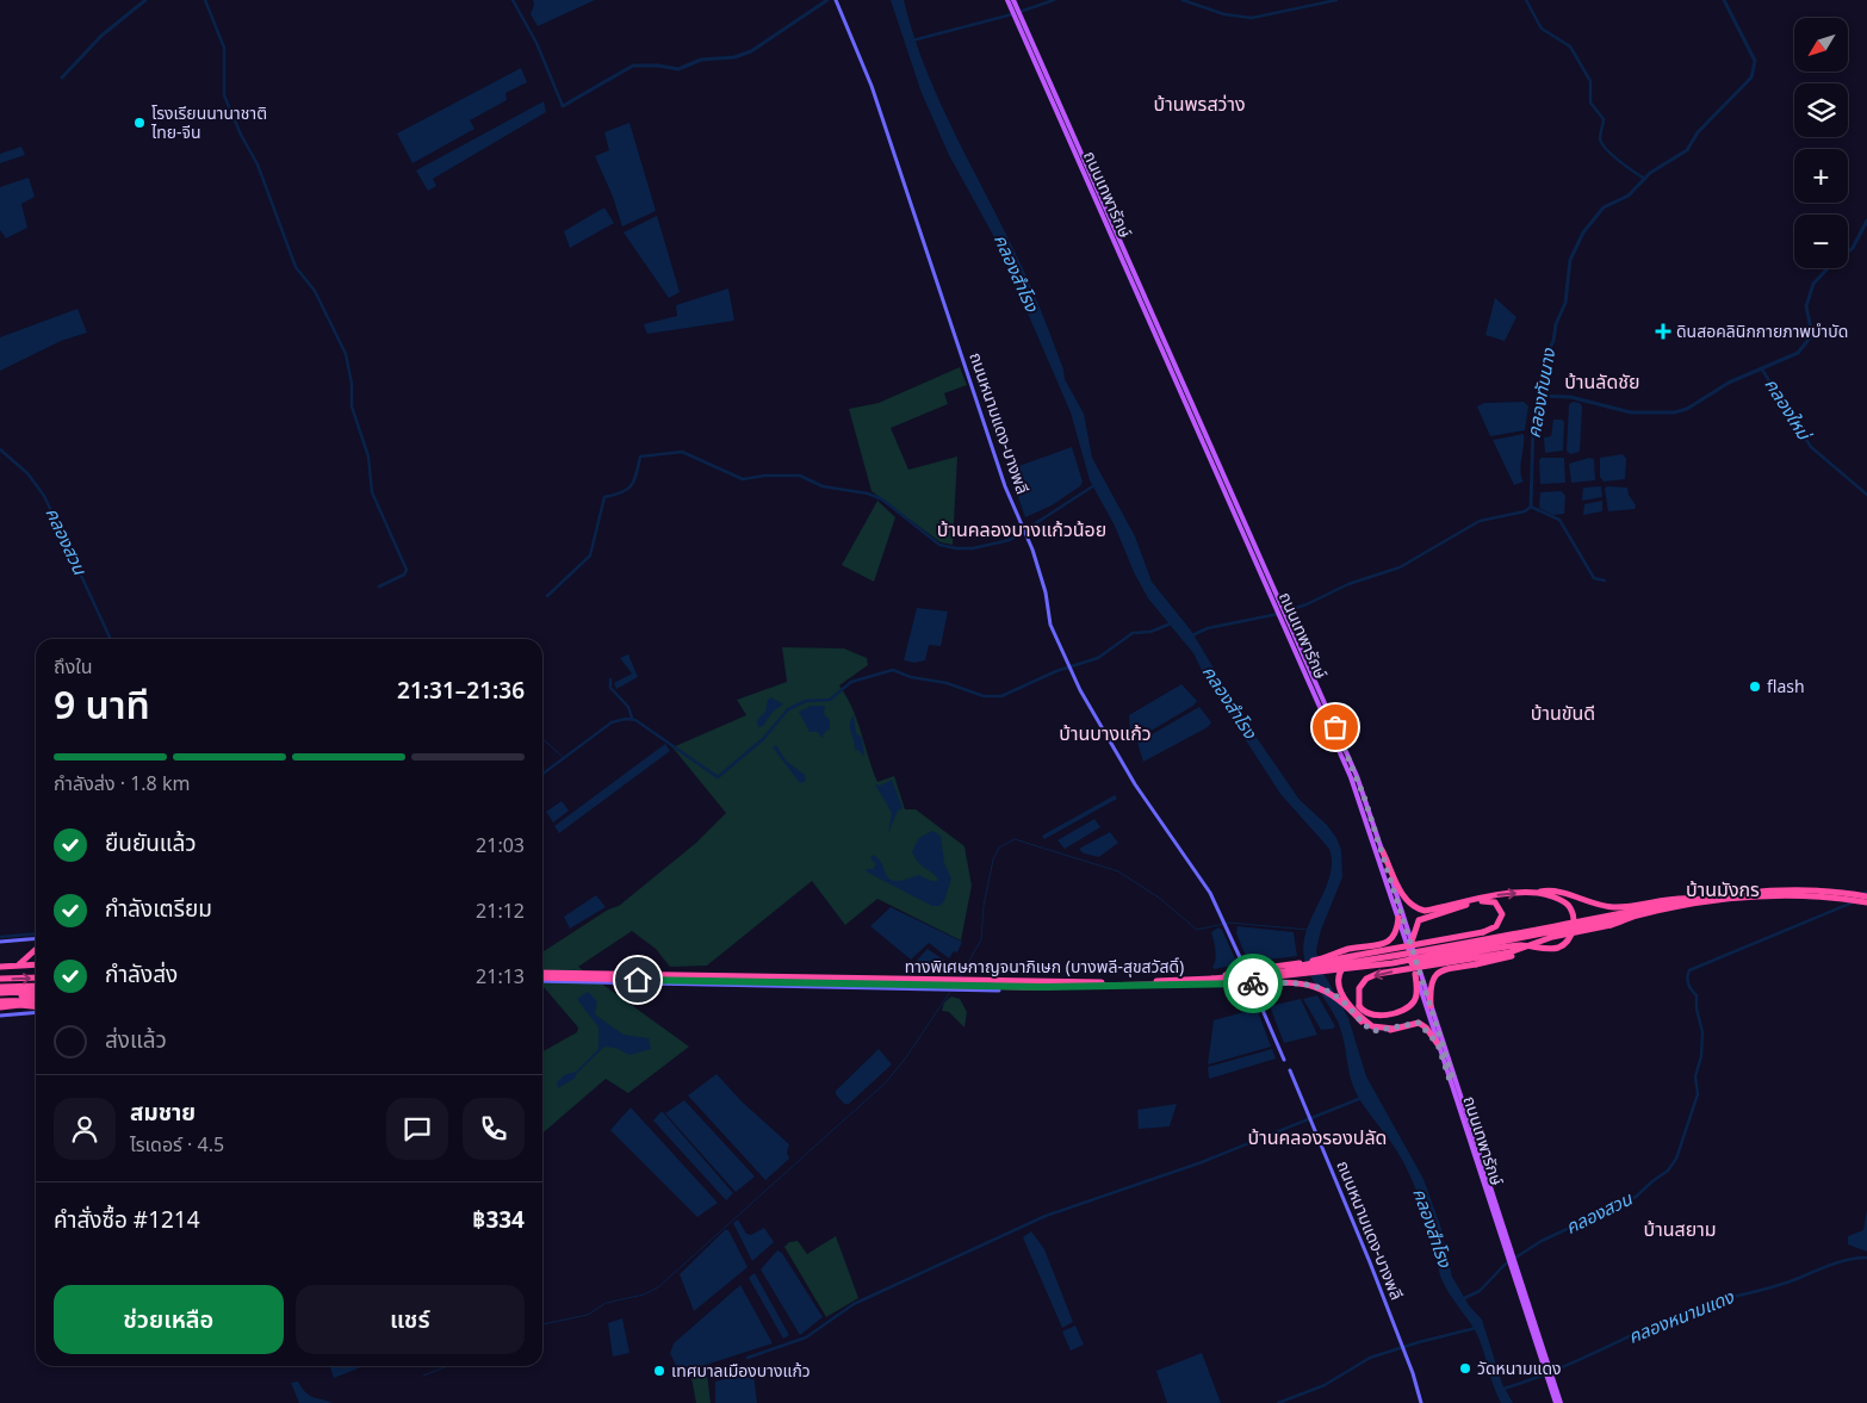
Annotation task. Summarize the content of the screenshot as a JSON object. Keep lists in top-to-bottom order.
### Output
{
  "streets": {
    "highway": ["ทางพิเศษกาญจนาภิเษก (บางพลี-สุขสวัสดิ์)"],
    "main road": ["ถนนเทพารักษ์", "ถนนหนามแดง-บางพลี"]
  },
  "districts": [
    "บ้านพรสว่าง",
    "บ้านลัดชัย",
    "บ้านคลองบางแก้วน้อย",
    "บ้านขันดี",
    "บ้านบางแก้ว",
    "บ้านมังกร",
    "บ้านคลองรองปลัด",
    "บ้านสยาม"
  ],
  "water": [
    "คลองสำโรง",
    "คลองทับนาง",
    "คลองใหม่",
    "คลองสวน",
    "คลองหนามแดง"
  ],
  "places": {
    "other": [
      "โรงเรียนนานาชาติ ไทย-จีน",
      "flash",
      "วัดหนามแดง",
      "เทศบาลเมืองบางแก้ว"
    ],
    "health": ["ดินสอคลินิกกายภาพบำบัด"]
  },
  "north": "bottom left",
  "page": {
    "map_buttons": ["+", "−"],
    "heading": ["9 นาที", "ถึงใน", "21:31–21:36"],
    "panel": [
      "สมชาย",
      "ไรเดอร์ · 4.5",
      "คำสั่งซื้อ #1214",
      "฿334"
    ],
    "bar": "กำลังส่ง · 1.8 km",
    "list": [
      ["ยืนยันแล้ว", "21:03"],
      ["กำลังเตรียม", "21:12"],
      ["กำลังส่ง", "21:13"],
      "ส่งแล้ว"
    ],
    "buttons": ["ช่วยเหลือ", "แชร์"]
  }
}
